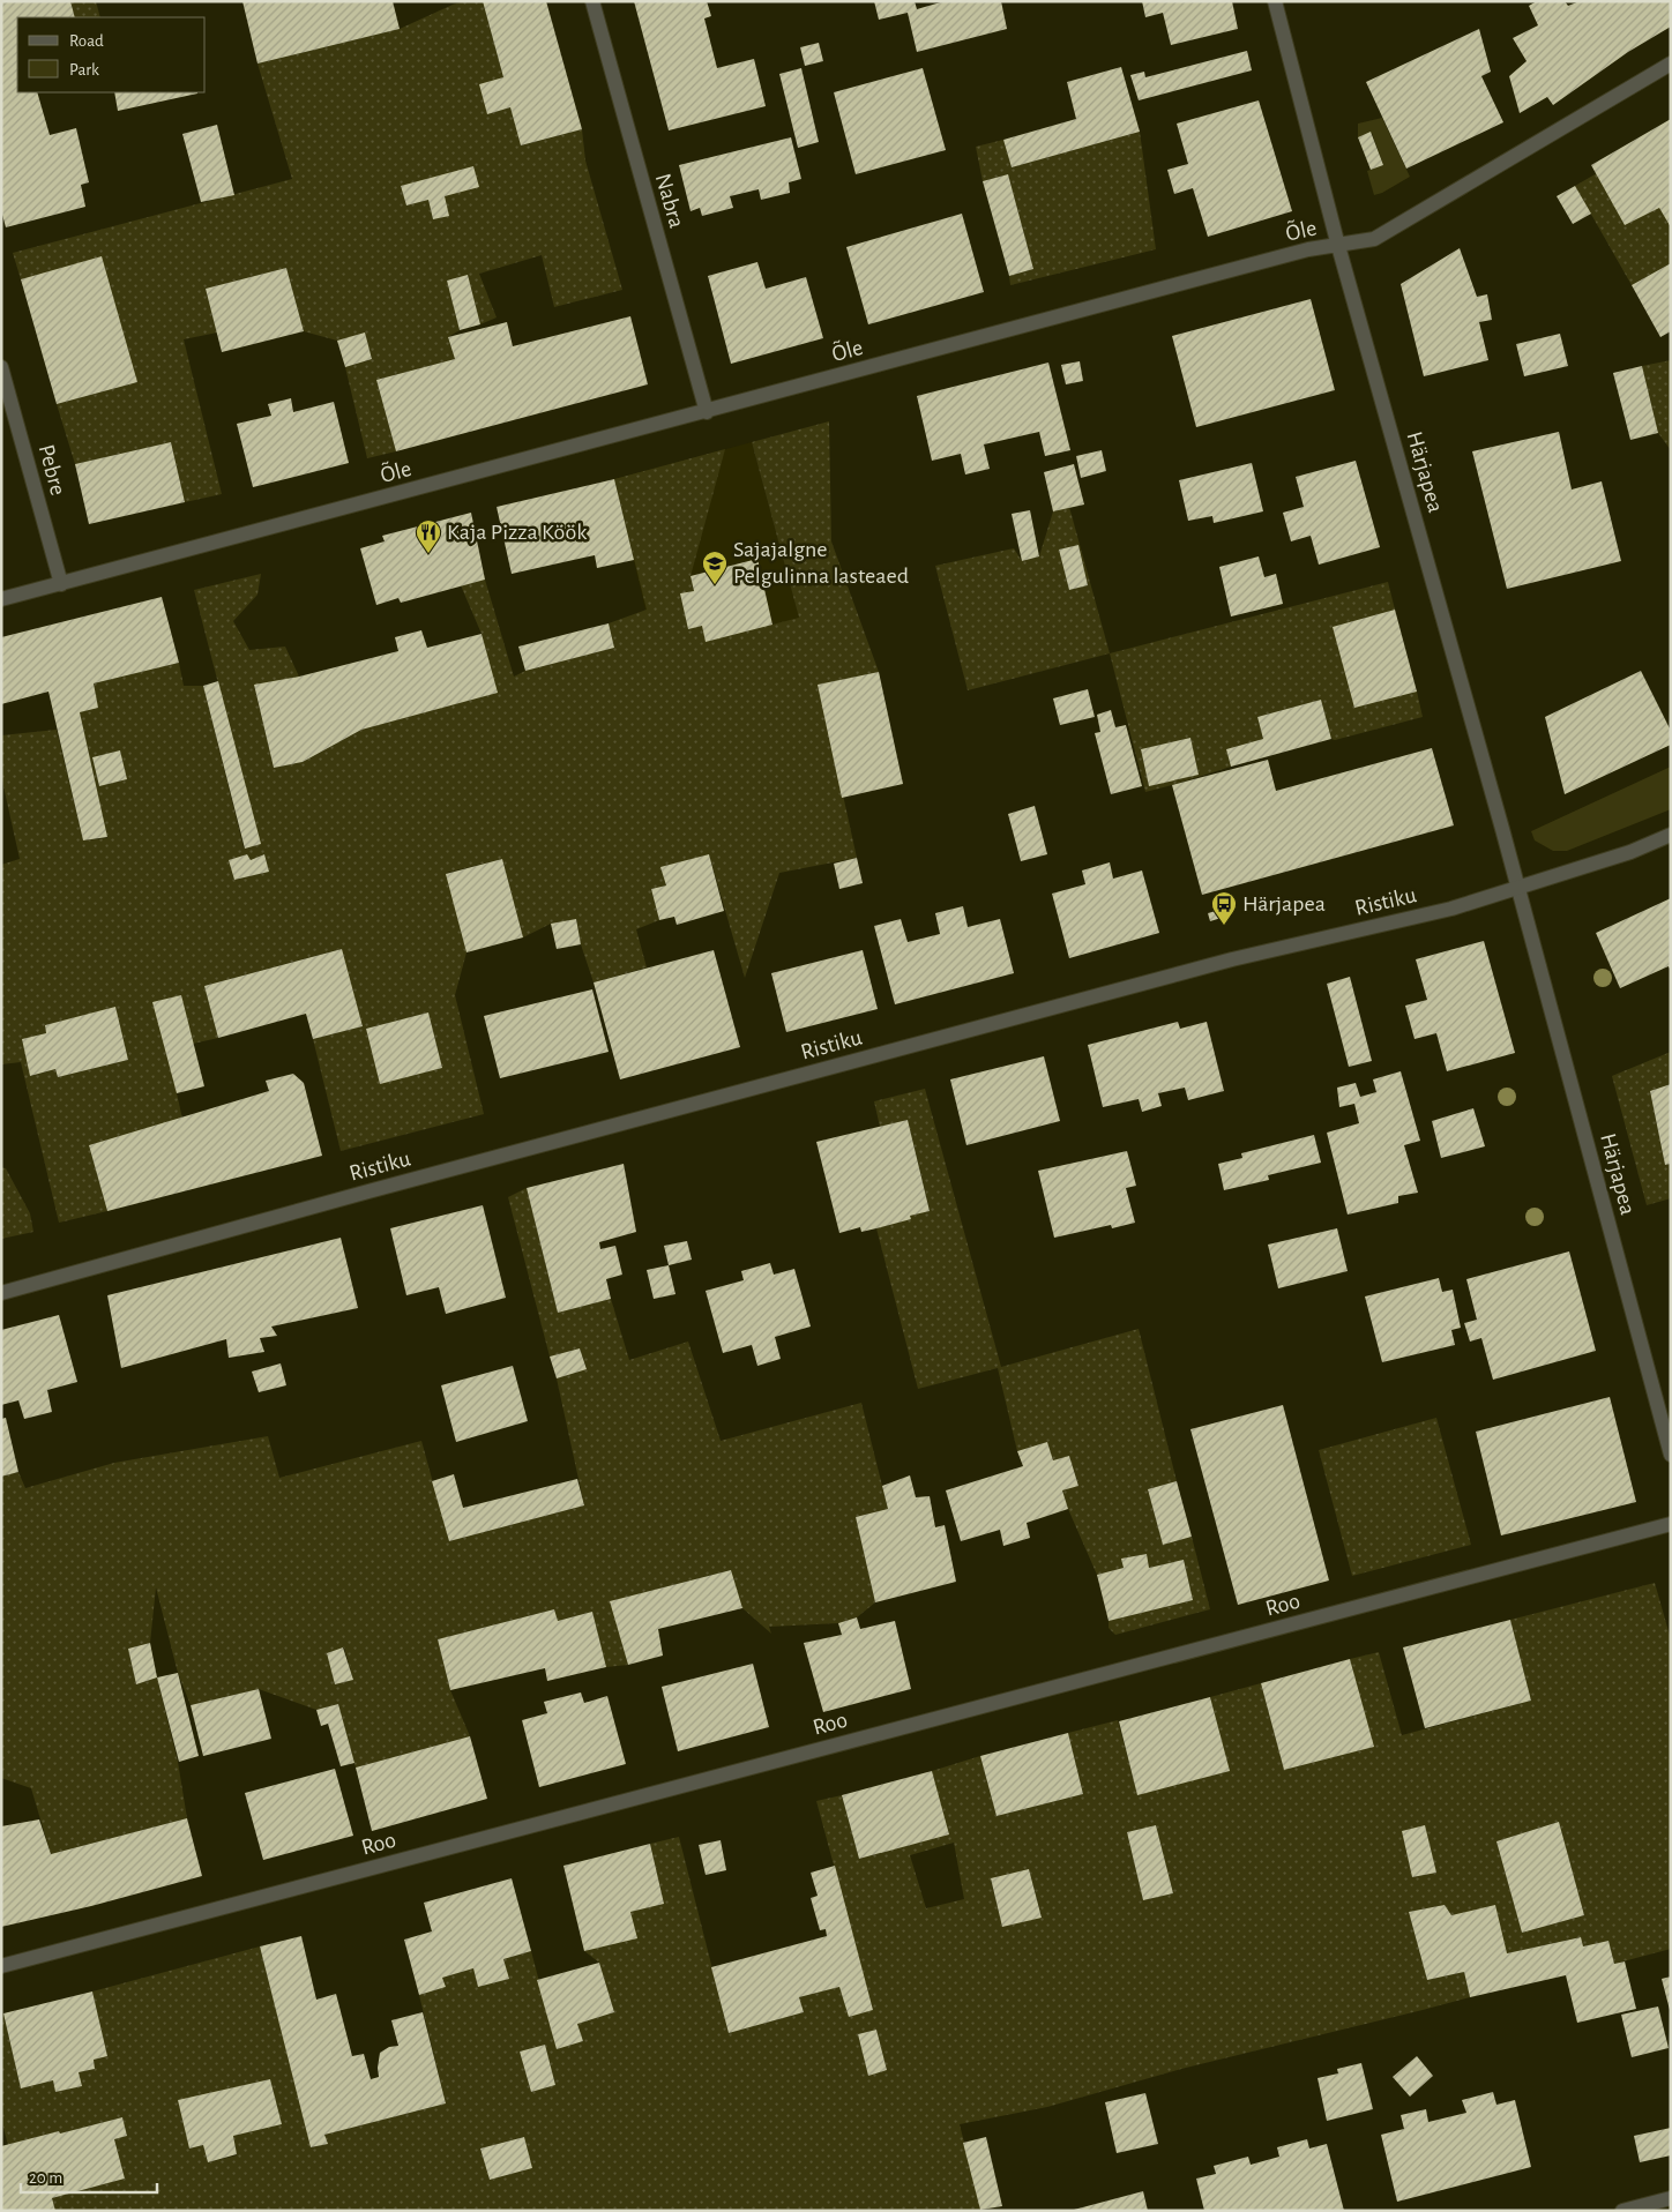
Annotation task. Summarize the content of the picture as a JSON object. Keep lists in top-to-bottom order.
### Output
{
  "streets": {
    "street": [
      "Nabra",
      "Õle",
      "Pebre",
      "Härjapea",
      "Ristiku",
      "Roo"
    ]
  },
  "crossings": [
    ["Nabra", "Õle"],
    ["Õle", "Pebre"],
    ["Õle", "Härjapea"],
    ["Härjapea", "Ristiku"]
  ],
  "places": {
    "restaurant": ["Kaja Pizza Köök"],
    "school or university": ["Sajajalgne Pelgulinna lasteaed"],
    "bus stop": ["Härjapea"]
  },
  "legend": ["Road", "Park"],
  "scale_bar": "20 m"
}
